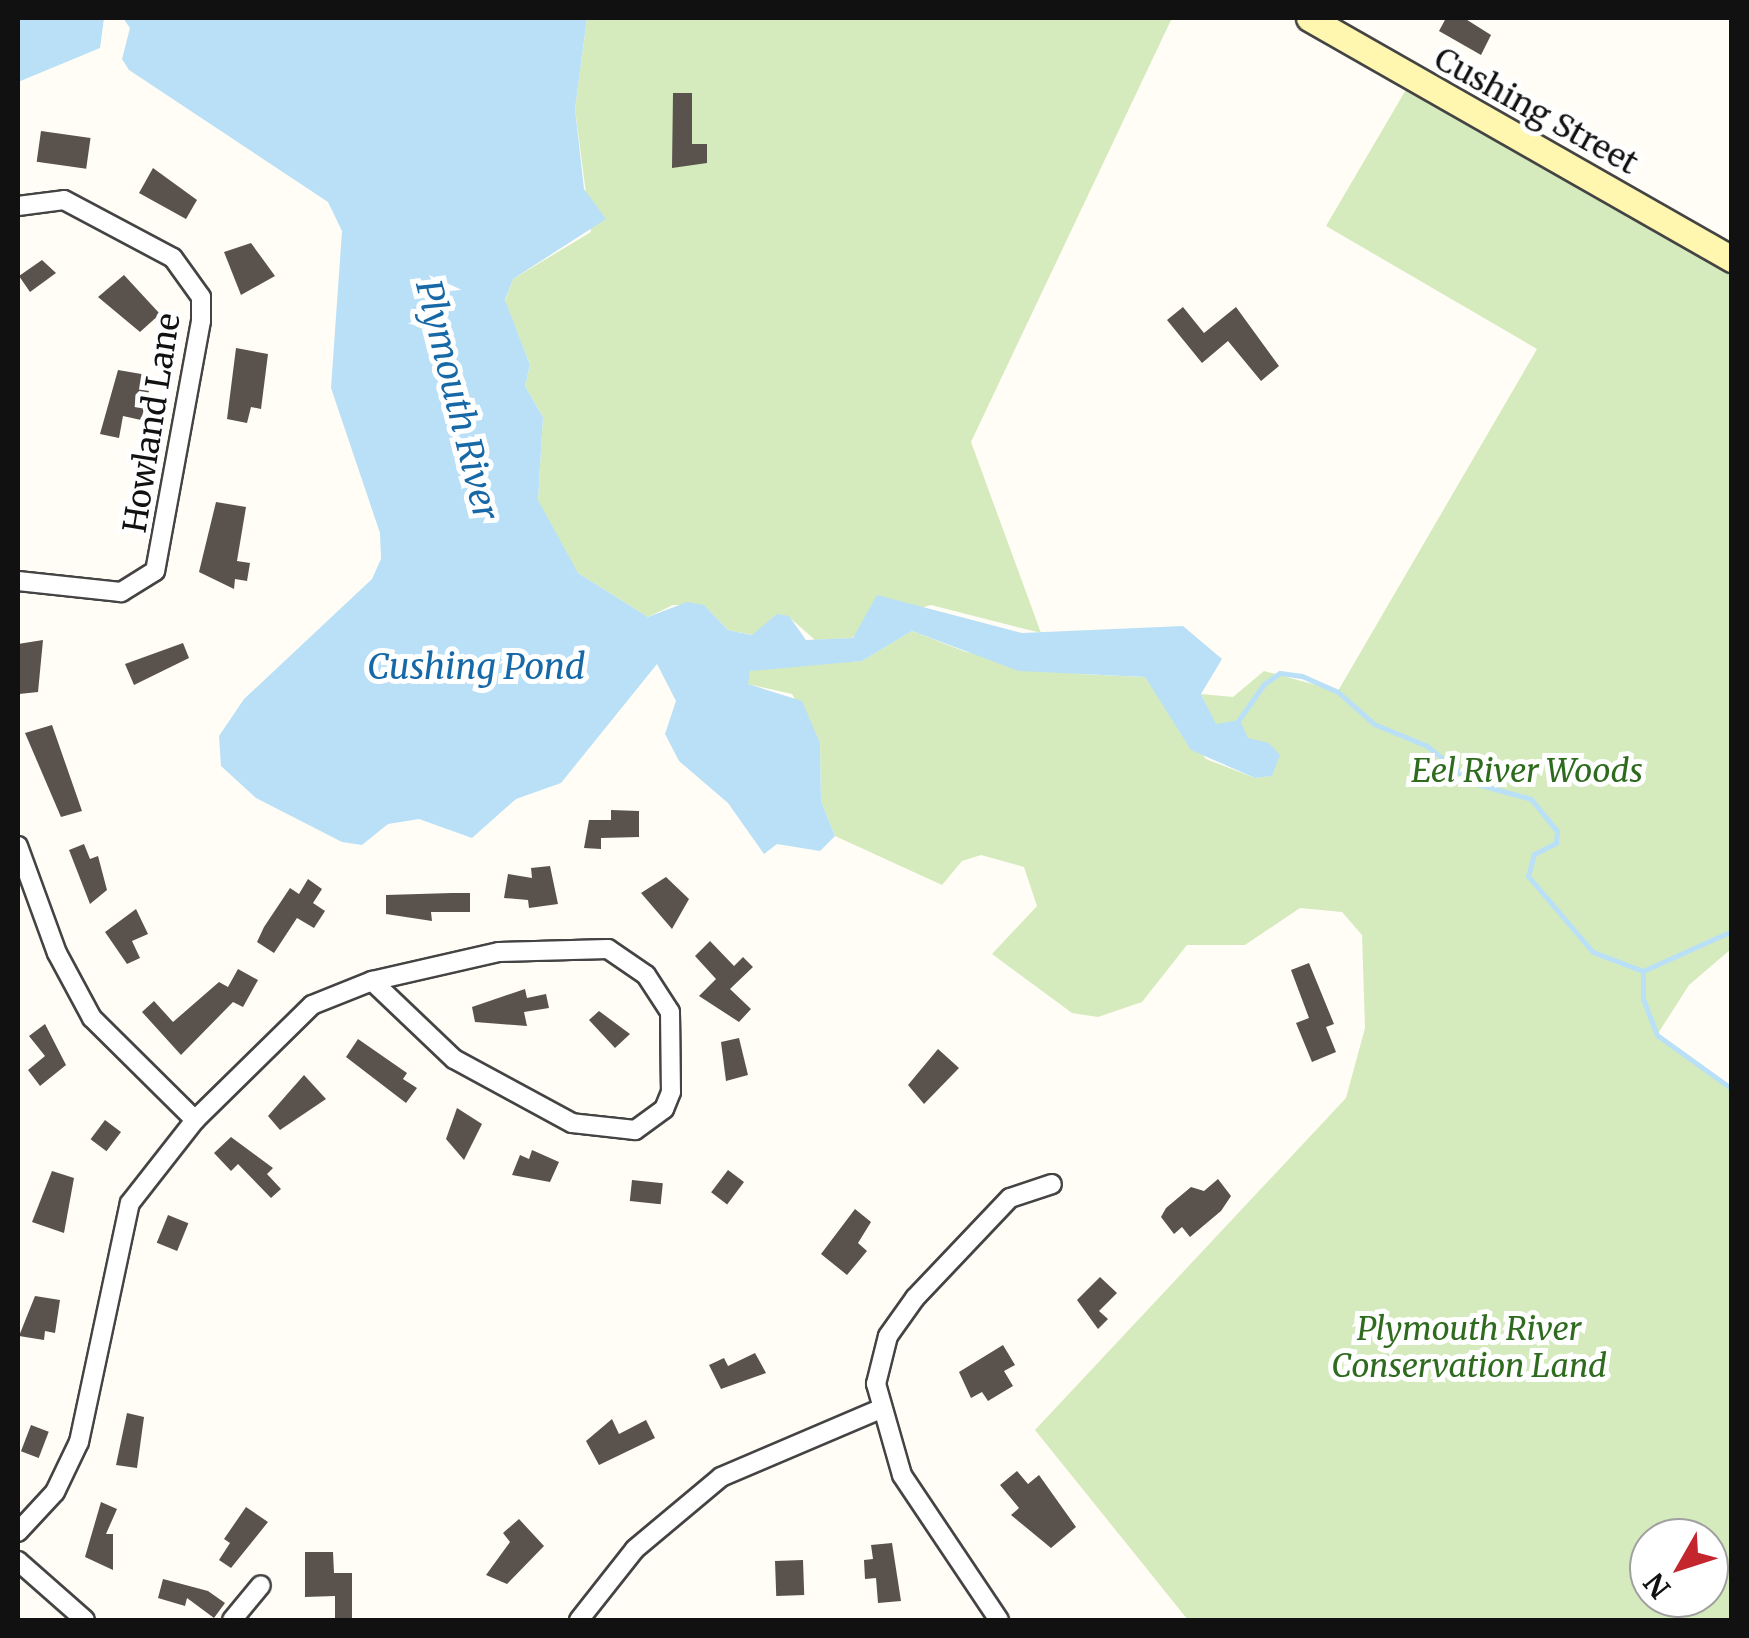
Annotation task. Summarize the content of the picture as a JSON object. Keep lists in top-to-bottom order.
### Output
{
  "streets": {
    "street": ["Cushing Street", "Howland Lane"]
  },
  "water": ["Plymouth River", "Cushing Pond"],
  "parks": ["Eel River Woods", "Plymouth River Conservation Land"],
  "north": "bottom left"
}
